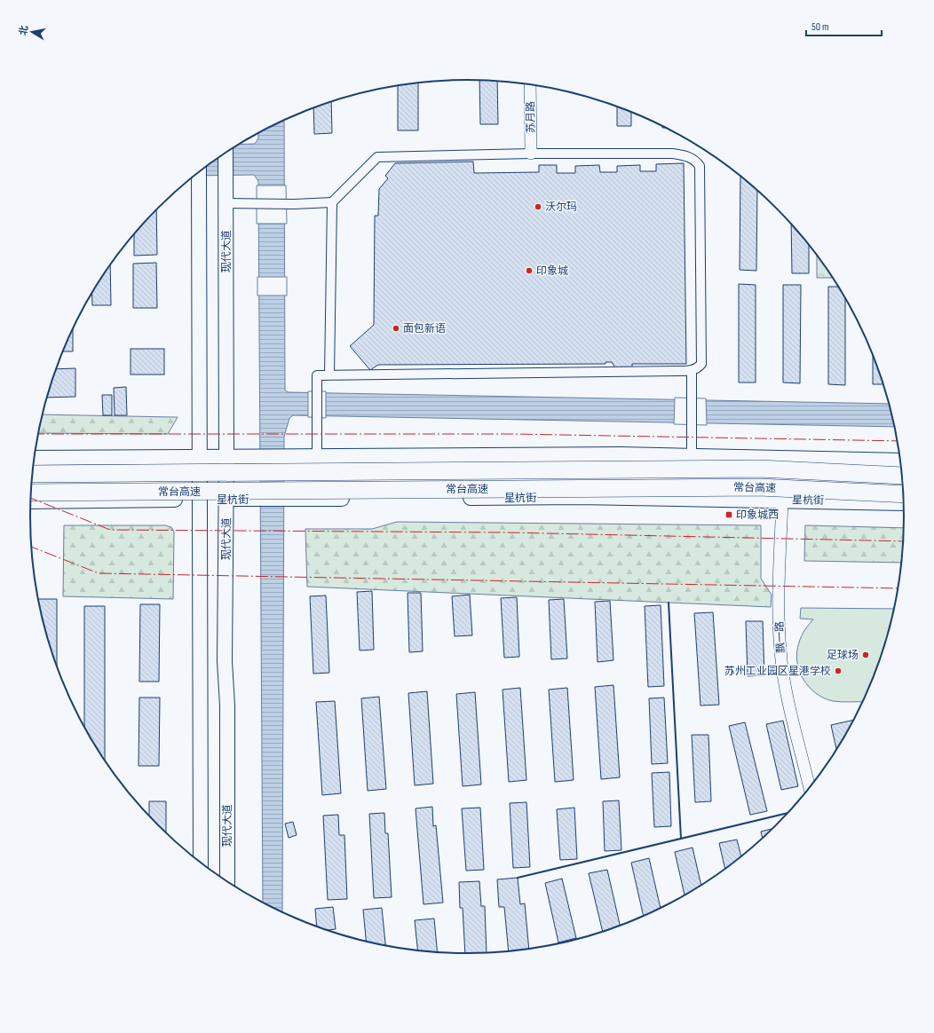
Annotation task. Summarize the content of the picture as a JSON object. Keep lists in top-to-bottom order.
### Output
{
  "streets": {
    "highway": ["常台高速"],
    "main road": ["现代大道", "星杭街"],
    "street": ["苏月路", "飘一路"]
  },
  "crossings": [
    ["现代大道", "星杭街"],
    ["星杭街", "飘一路"]
  ],
  "places": {
    "other": [
      "沃尔玛",
      "印象城",
      "面包新语",
      "足球场",
      "苏州工业园区星港学校"
    ],
    "transit": ["印象城西"]
  },
  "scale_bar": "50 m",
  "north": "left"
}
